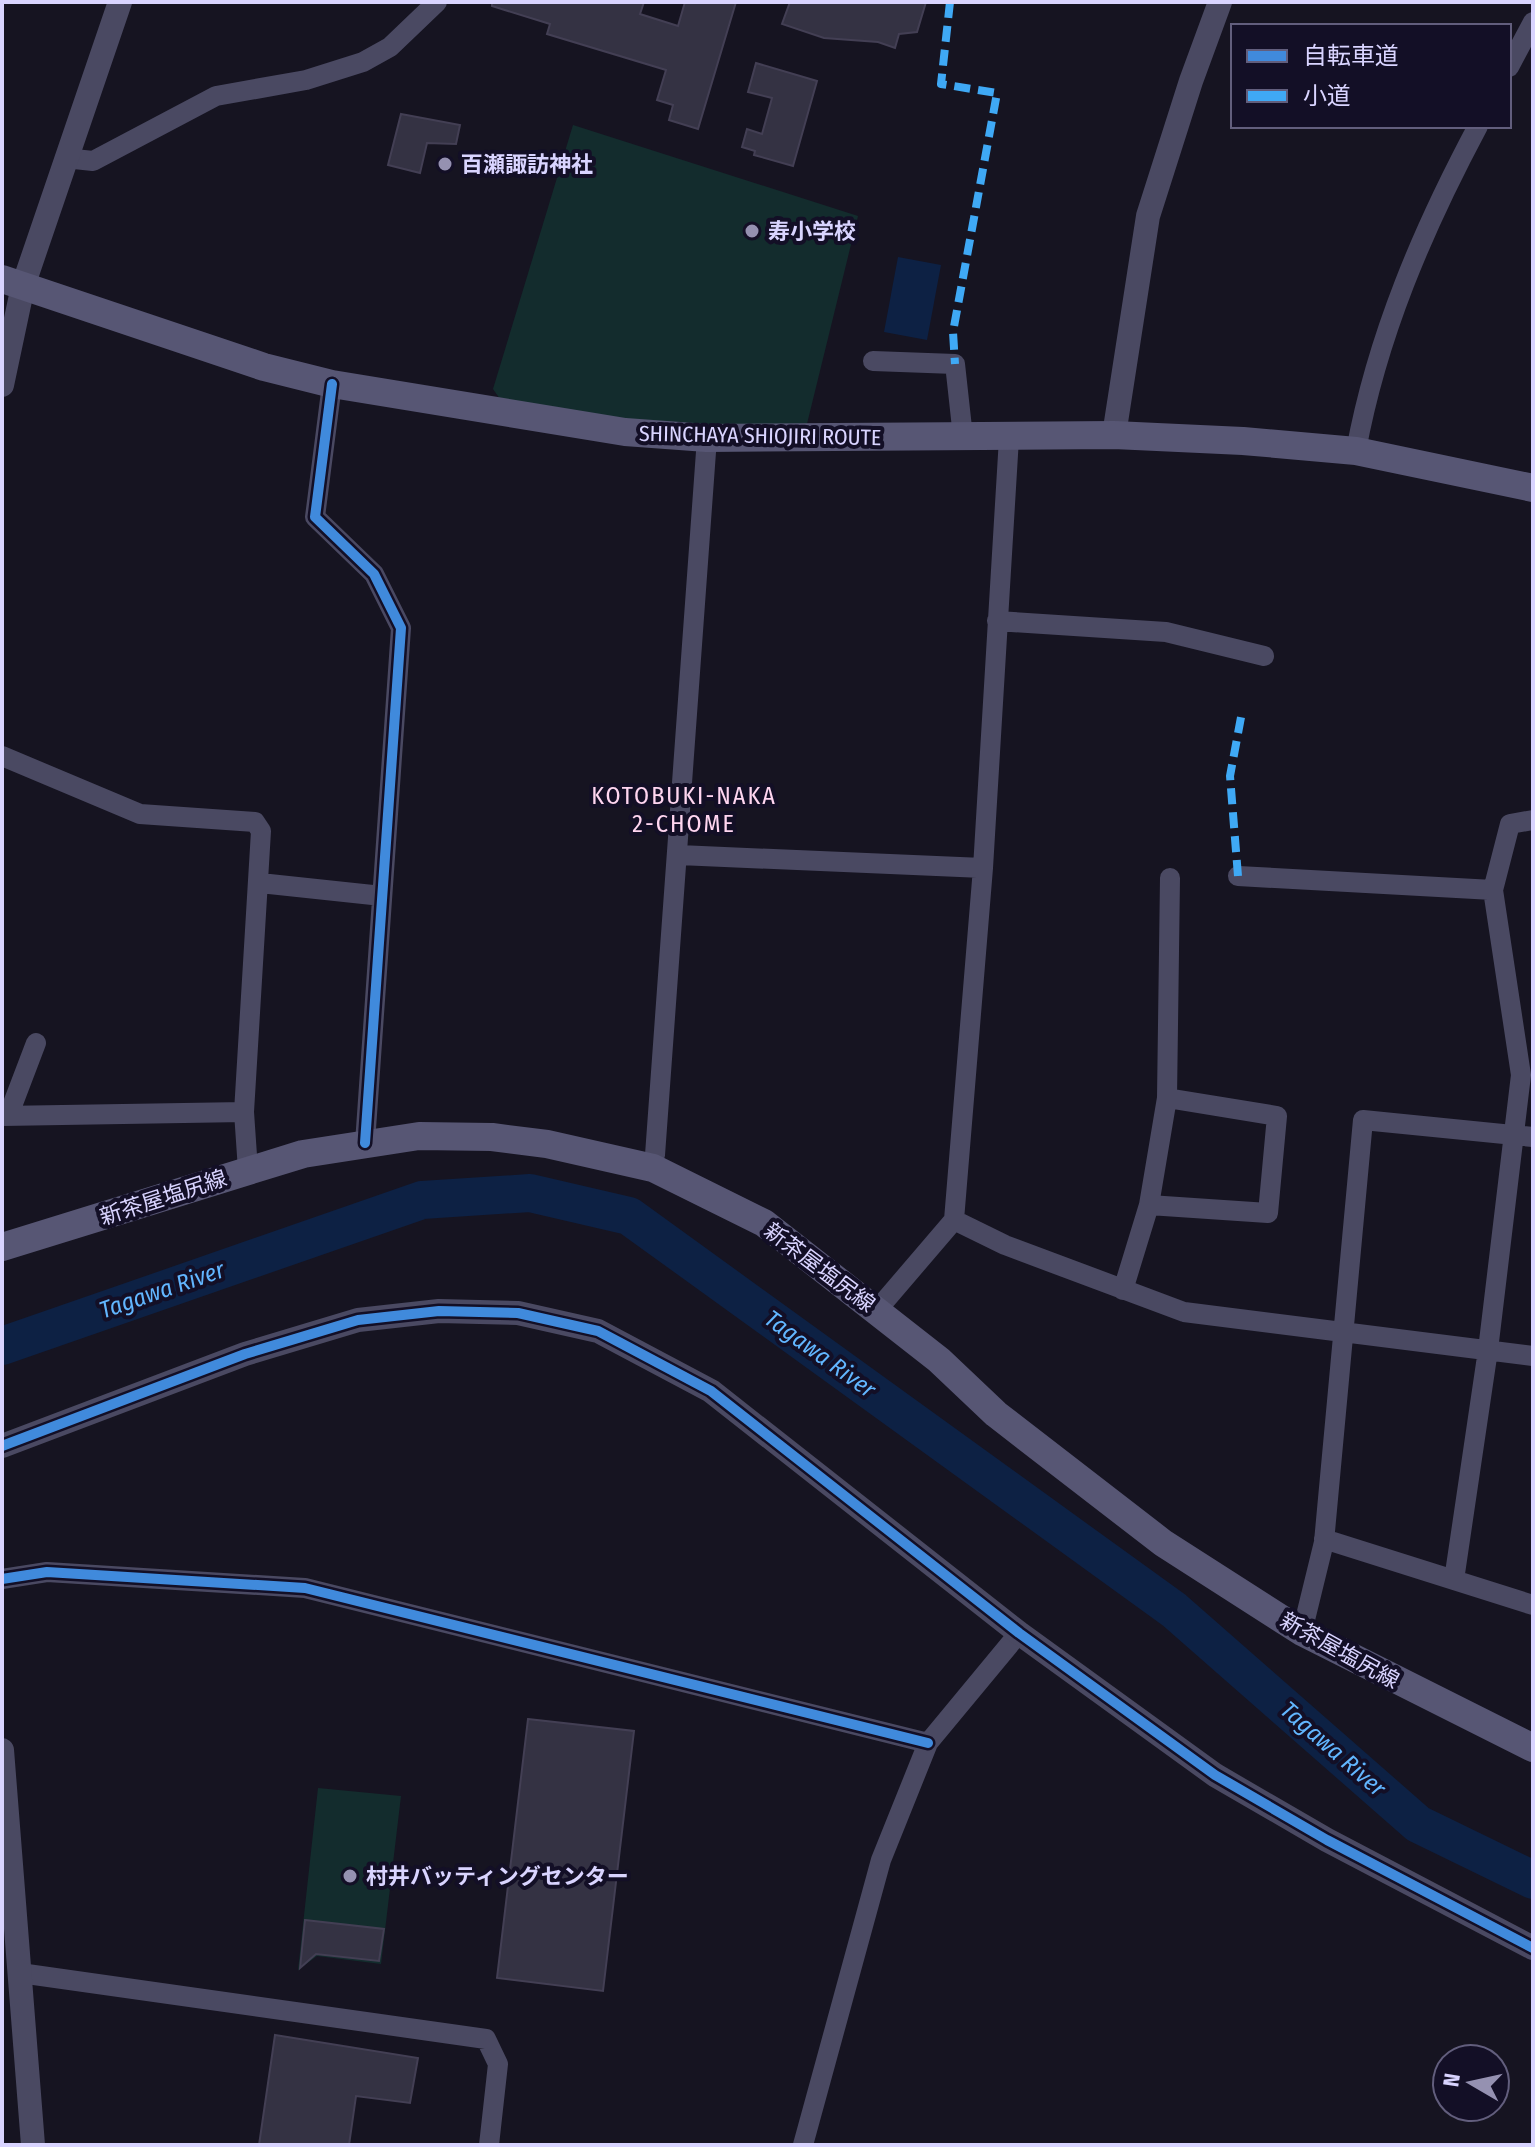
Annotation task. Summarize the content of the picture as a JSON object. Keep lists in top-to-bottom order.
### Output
{
  "streets": {
    "main road": ["SHINCHAYA SHIOJIRI ROUTE", "新茶屋塩尻線"]
  },
  "districts": ["KOTOBUKI-NAKA 2-CHOME"],
  "water": ["Tagawa River"],
  "places": ["百瀬諏訪神社", "寿小学校", "村井バッティングセンター"],
  "legend": ["自転車道", "小道"],
  "north": "left"
}
